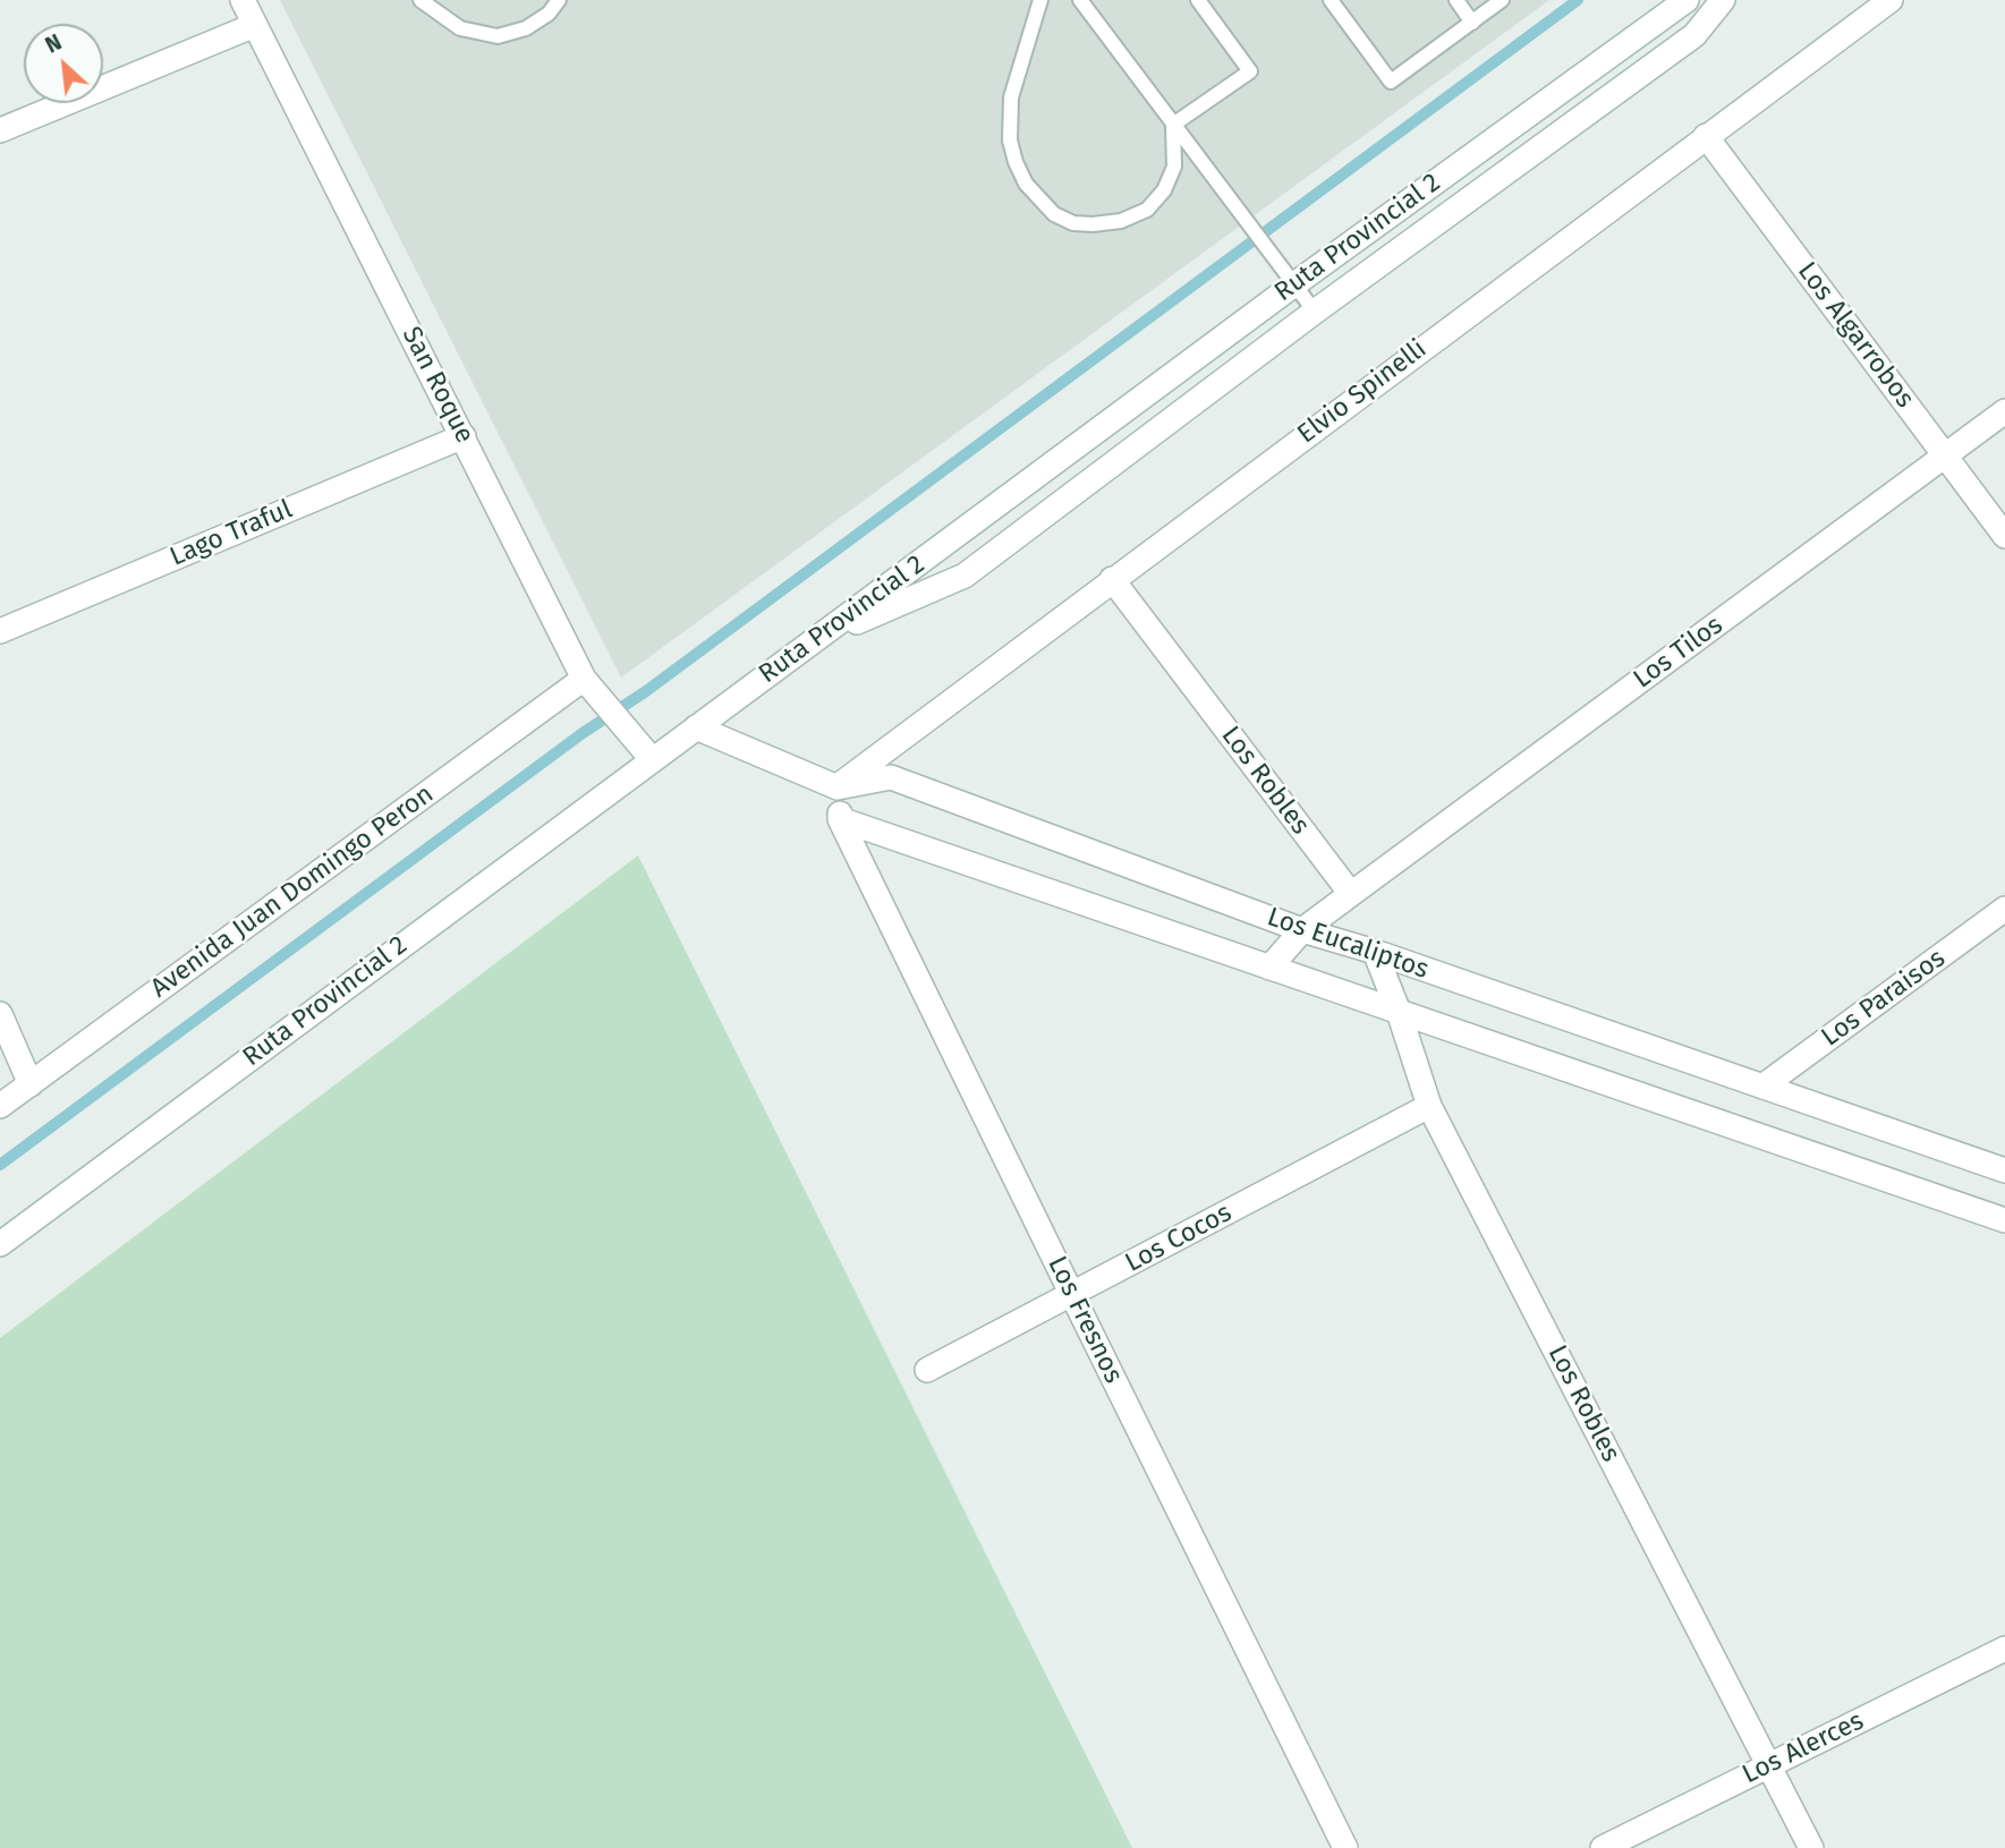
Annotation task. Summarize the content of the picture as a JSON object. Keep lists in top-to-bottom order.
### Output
{
  "streets": {
    "street": [
      "Ruta Provincial 2",
      "Los Algarrobos",
      "San Roque",
      "Elvio Spinelli",
      "Lago Traful",
      "Los Tilos",
      "Los Robles",
      "Avenida Juan Domingo Peron",
      "Los Eucaliptos",
      "Los Paraisos",
      "Los Cocos",
      "Los Fresnos",
      "Los Alerces"
    ]
  },
  "crossings": [
    ["Ruta Provincial 2", "San Roque"],
    ["Los Algarrobos", "Elvio Spinelli"],
    ["Los Algarrobos", "Los Tilos"],
    ["San Roque", "Lago Traful"],
    ["San Roque", "Avenida Juan Domingo Peron"],
    ["Elvio Spinelli", "Los Robles"],
    ["Elvio Spinelli", "Los Eucaliptos"],
    ["Elvio Spinelli", "Los Fresnos"],
    ["Los Tilos", "Los Robles"],
    ["Los Robles", "Los Eucaliptos"],
    ["Los Robles", "Los Cocos"],
    ["Los Robles", "Los Alerces"],
    ["Los Eucaliptos", "Los Paraisos"],
    ["Los Eucaliptos", "Los Fresnos"],
    ["Los Cocos", "Los Fresnos"]
  ],
  "north": "top left"
}
